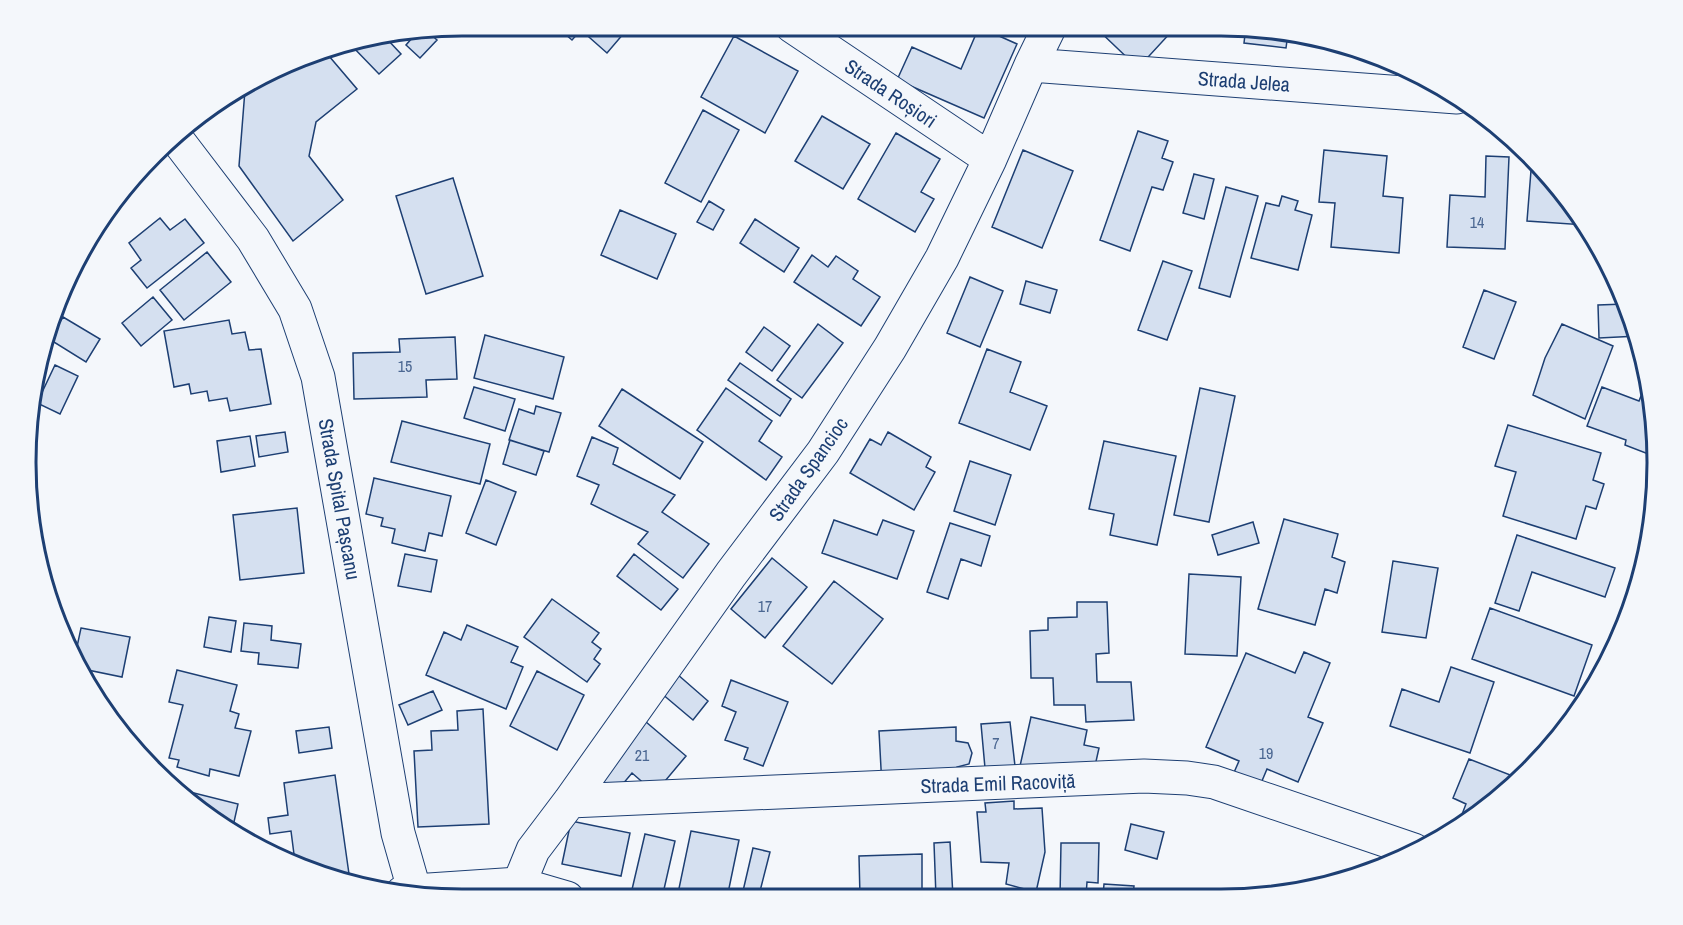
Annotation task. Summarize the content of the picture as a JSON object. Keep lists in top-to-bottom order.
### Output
{
  "streets": {
    "street": [
      "Strada Jelea",
      "Strada Roșiori",
      "Strada Spancioc",
      "Strada Spital Pașcanu",
      "Strada Emil Racoviță"
    ]
  },
  "crossings": [
    ["Strada Jelea", "Strada Spancioc"],
    ["Strada Roșiori", "Strada Spancioc"],
    ["Strada Spancioc", "Strada Emil Racoviță"]
  ],
  "house_numbers": [
    "14",
    "15",
    "17",
    "7",
    "19",
    "21"
  ]
}
